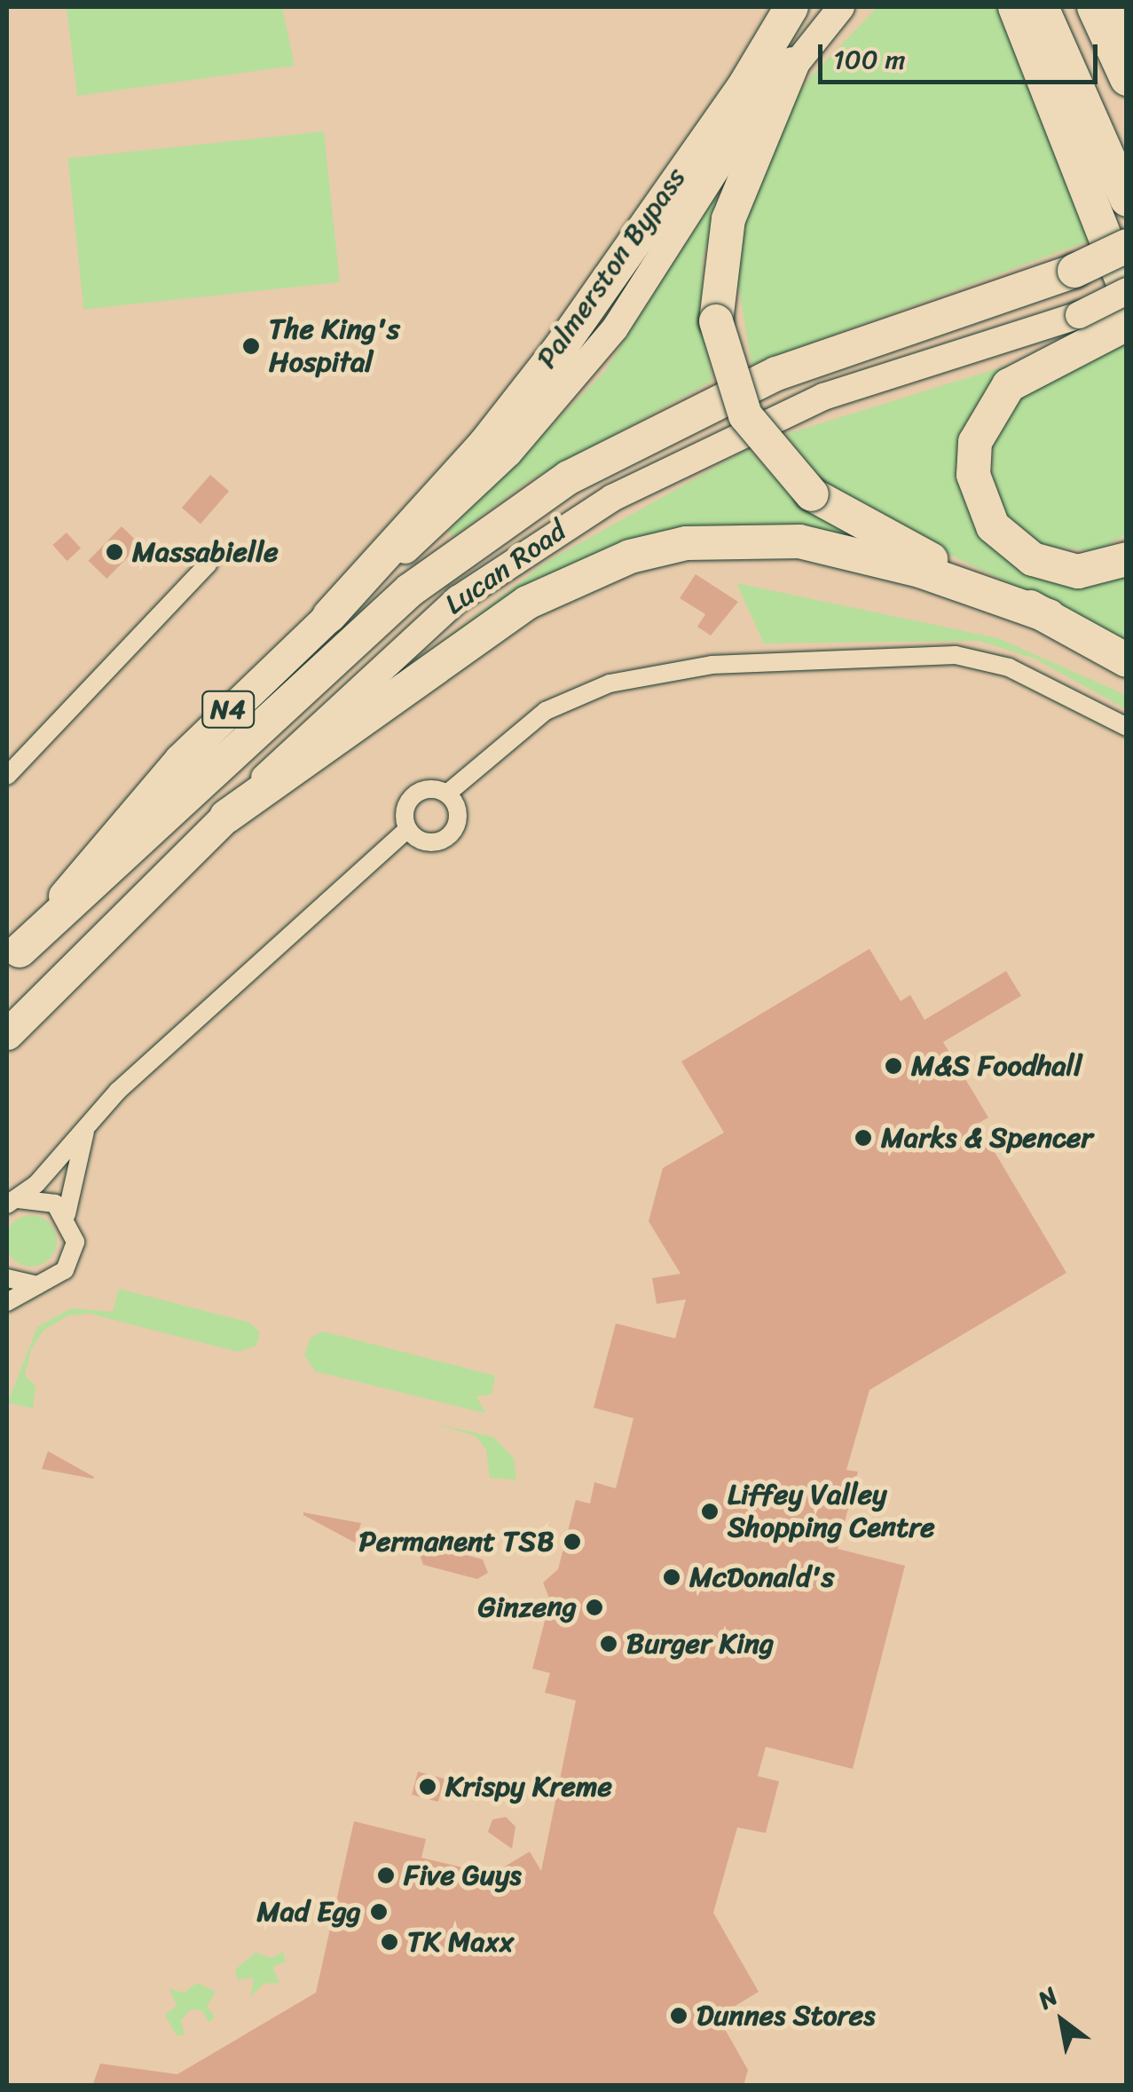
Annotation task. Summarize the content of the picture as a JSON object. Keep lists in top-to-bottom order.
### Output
{
  "streets": {
    "highway": ["Lucan Road", "N4"],
    "main road": ["Palmerston Bypass"]
  },
  "crossings": [
    ["Palmerston Bypass", "N4"]
  ],
  "places": [
    "The King's Hospital",
    "Massabielle",
    "M&S Foodhall",
    "Marks & Spencer",
    "Liffey Valley Shopping Centre",
    "Permanent TSB",
    "McDonald's",
    "Ginzeng",
    "Burger King",
    "Krispy Kreme",
    "Five Guys",
    "Mad Egg",
    "TK Maxx",
    "Dunnes Stores"
  ],
  "scale_bar": "100 m",
  "north": "top left"
}
